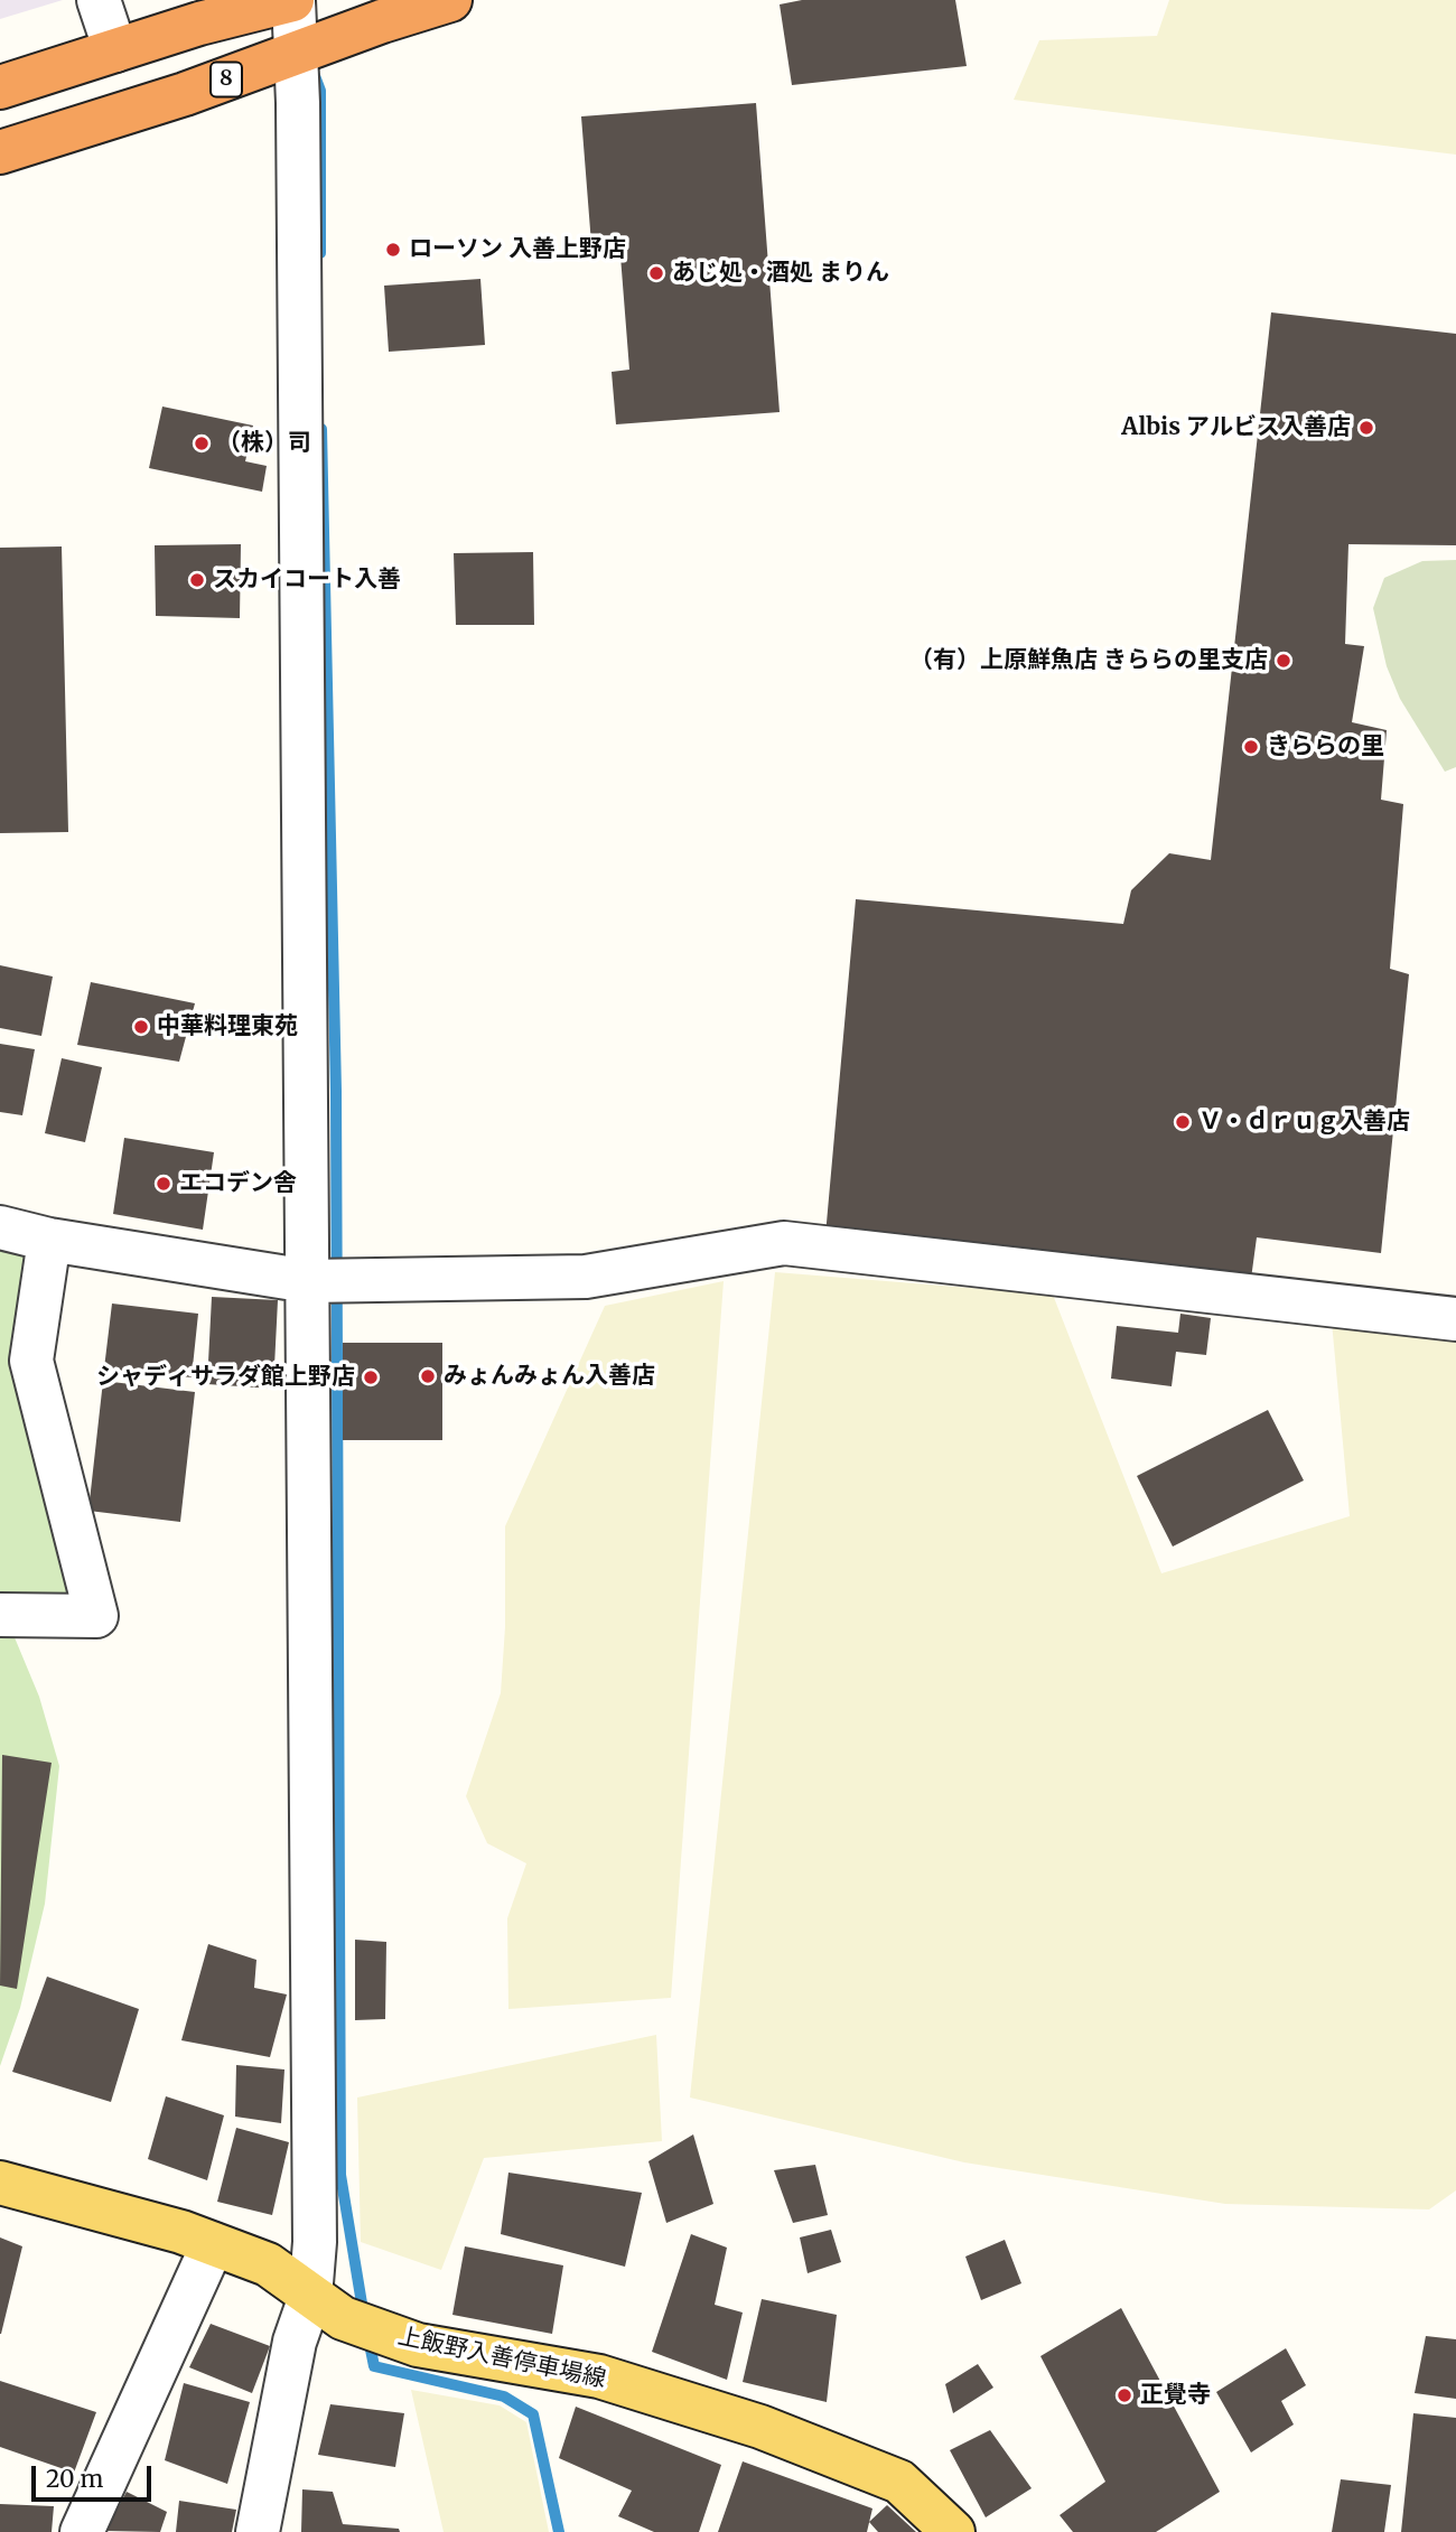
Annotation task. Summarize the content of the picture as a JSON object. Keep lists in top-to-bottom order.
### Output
{
  "streets": {
    "highway": ["8"],
    "main road": ["上飯野入善停車場線"]
  },
  "places": [
    "ローソン 入善上野店",
    "あじ処・酒処 まりん",
    "Albis アルビス入善店",
    "（株）司",
    "スカイコート入善",
    "（有）上原鮮魚店 きららの里支店",
    "きららの里",
    "中華料理東苑",
    "Ｖ・ｄｒｕｇ入善店",
    "エコデン舎",
    "みょんみょん入善店",
    "シャディサラダ館上野店",
    "正覺寺"
  ],
  "scale_bar": "20 m"
}
